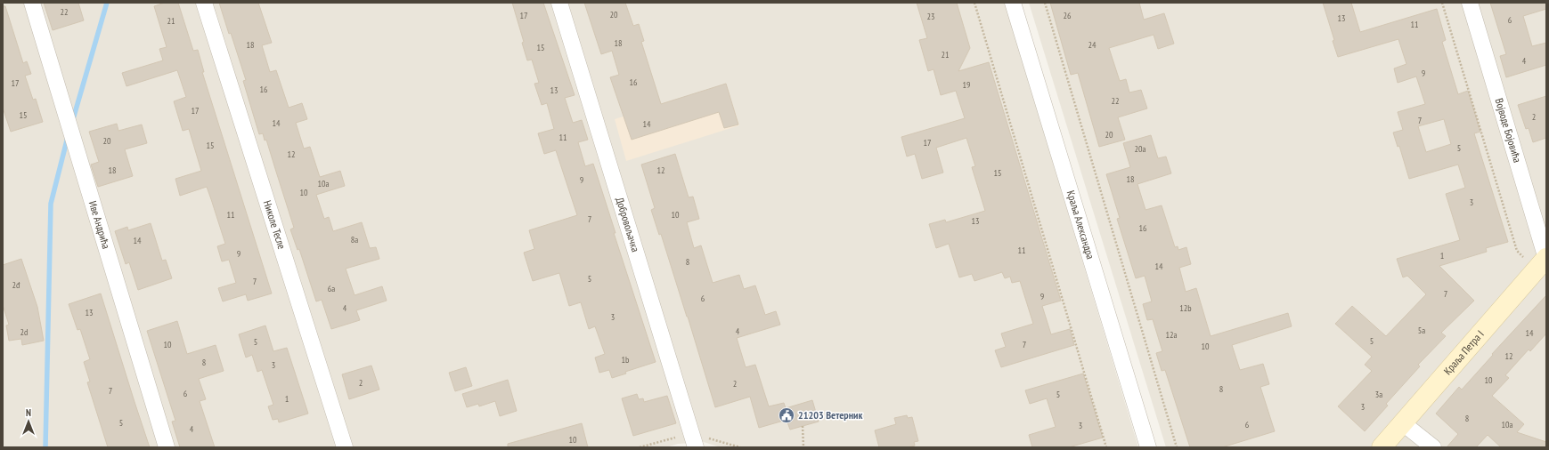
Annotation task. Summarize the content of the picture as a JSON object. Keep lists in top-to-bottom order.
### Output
{
  "streets": {
    "street": [
      "Војводе Бојовића",
      "Иве Андрића",
      "Николе Тесле",
      "Добровољачка",
      "Краља Александра",
      "Краља Петра I"
    ]
  },
  "crossings": [
    ["Војводе Бојовића", "Краља Петра I"]
  ],
  "places": {
    "public building": ["21203 Ветерник"]
  },
  "house_numbers": [
    "22",
    "20",
    "17",
    "26",
    "23",
    "13",
    "6",
    "21",
    "11",
    "18",
    "18",
    "24",
    "15",
    "21",
    "4",
    "9",
    "16",
    "17",
    "19",
    "16",
    "13",
    "22",
    "17",
    "15",
    "2",
    "7",
    "14",
    "14",
    "20",
    "11",
    "20",
    "17",
    "15",
    "5",
    "20a",
    "12",
    "18",
    "12",
    "15",
    "18",
    "9",
    "10a",
    "10",
    "3",
    "11",
    "10",
    "7",
    "13",
    "16",
    "8a",
    "14",
    "11",
    "9",
    "1",
    "8",
    "14",
    "5",
    "7",
    "2đ",
    "6a",
    "7",
    "9",
    "6",
    "4",
    "12b",
    "13",
    "3",
    "5a",
    "4",
    "2d",
    "14",
    "12a",
    "5",
    "5",
    "10",
    "7",
    "10",
    "12",
    "1b",
    "8",
    "3",
    "10",
    "2",
    "2",
    "8",
    "7",
    "6",
    "5",
    "3a",
    "1",
    "3",
    "8",
    "5",
    "6",
    "10a",
    "3",
    "4",
    "10"
  ],
  "north": "top"
}
